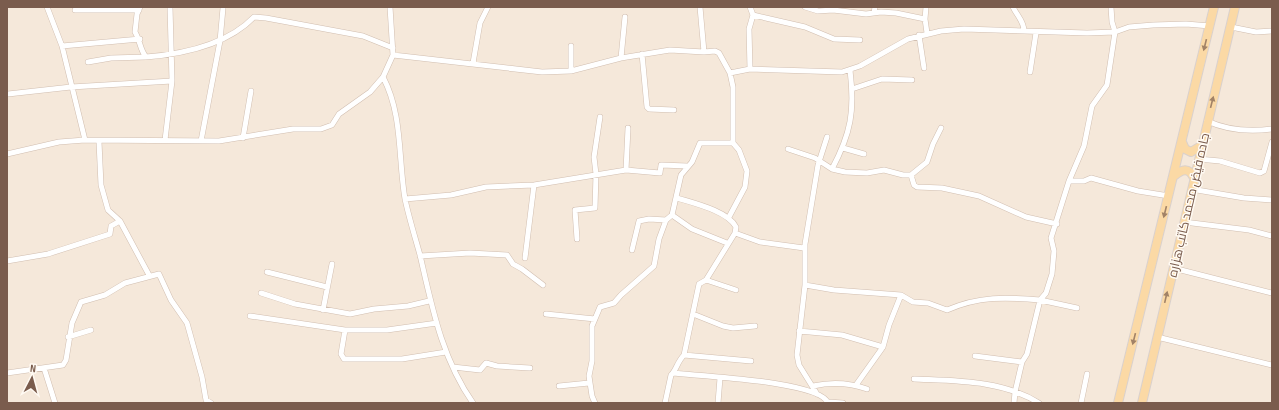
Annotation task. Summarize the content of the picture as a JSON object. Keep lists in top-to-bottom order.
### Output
{
  "streets": {
    "main road": ["جاده فیض محمد کاتب هزاره"]
  },
  "north": "top"
}
